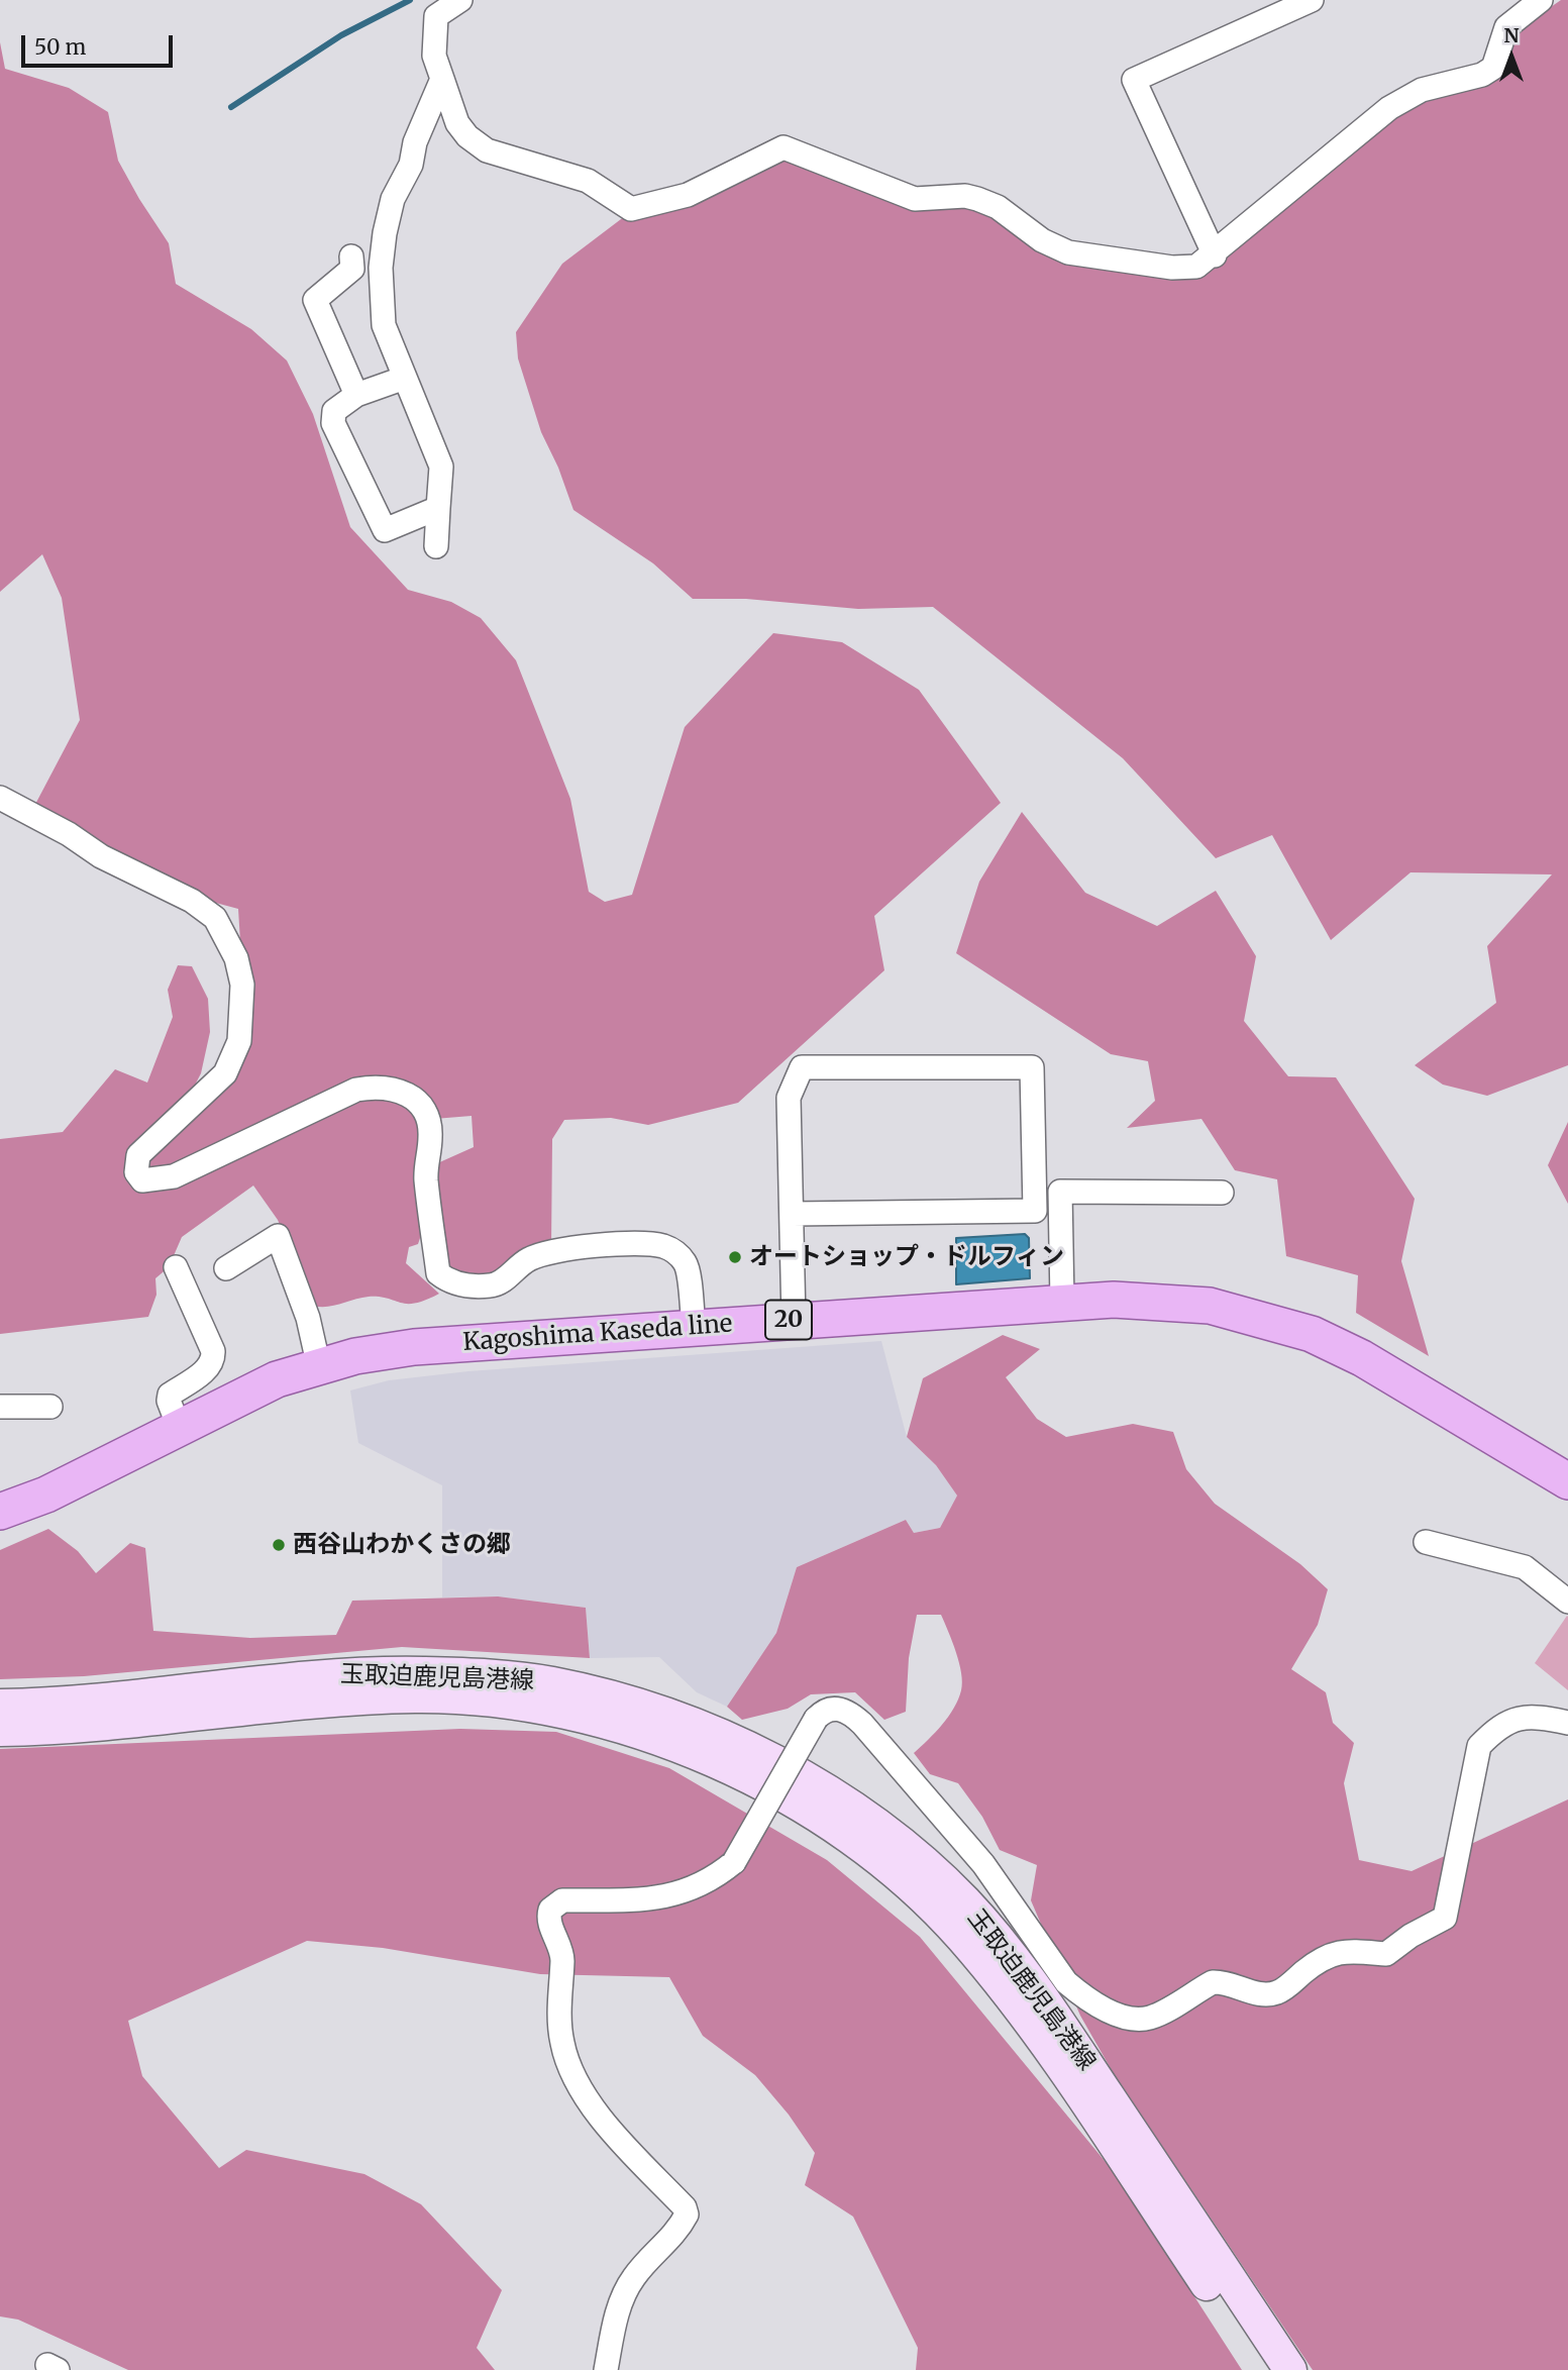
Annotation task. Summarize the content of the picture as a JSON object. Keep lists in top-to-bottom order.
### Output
{
  "streets": {
    "main road": ["20", "Kagoshima Kaseda line", "玉取迫鹿児島港線"]
  },
  "places": ["オートショップ・ドルフィン", "西谷山わかくさの郷"],
  "scale_bar": "50 m",
  "north": "top"
}
